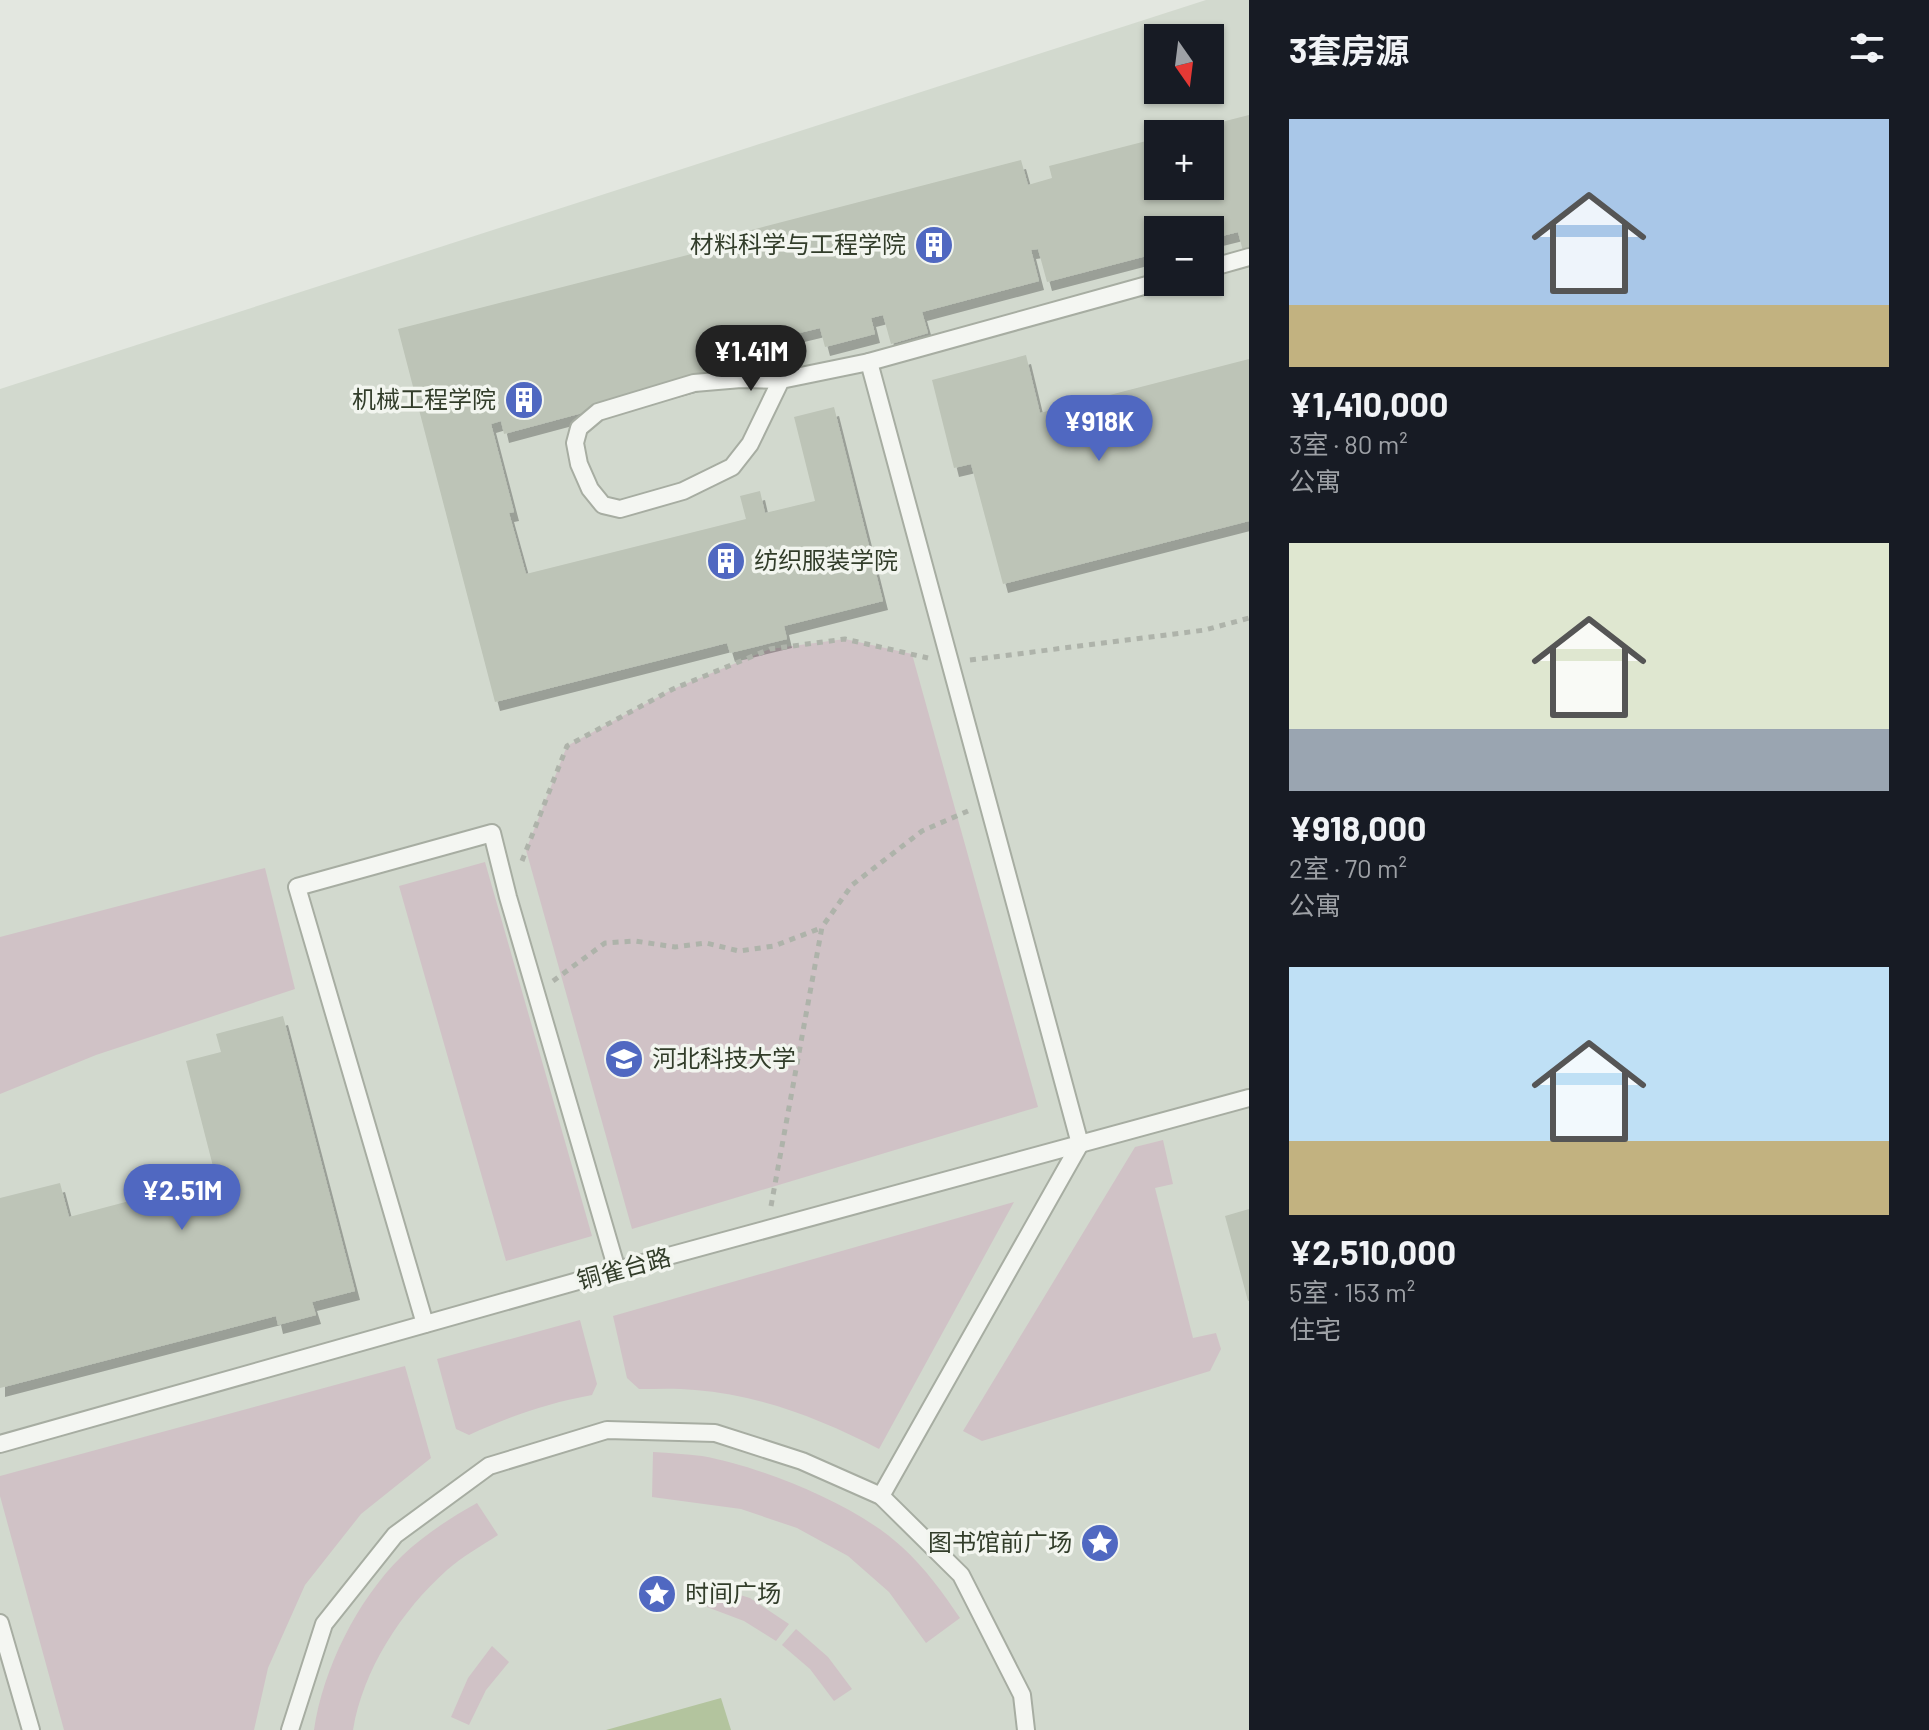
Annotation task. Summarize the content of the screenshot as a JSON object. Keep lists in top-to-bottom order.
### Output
{
  "streets": {
    "lane": ["铜雀台路"]
  },
  "places": {
    "building": ["材料科学与工程学院", "机械工程学院", "纺织服装学院"],
    "school or university": ["河北科技大学"],
    "place": ["图书馆前广场", "时间广场"]
  },
  "north": "bottom",
  "page": {
    "heading": "3套房源",
    "map_buttons": ["+", "−"],
    "list": [
      {
        "name": "¥1,410,000",
        "note": "3室 · 80 m² · 公寓"
      },
      {
        "name": "¥918,000",
        "note": "2室 · 70 m² · 公寓"
      },
      {
        "name": "¥2,510,000",
        "note": "5室 · 153 m² · 住宅"
      }
    ],
    "price": ["¥1.41M", "¥918K", "¥2.51M"]
  }
}
